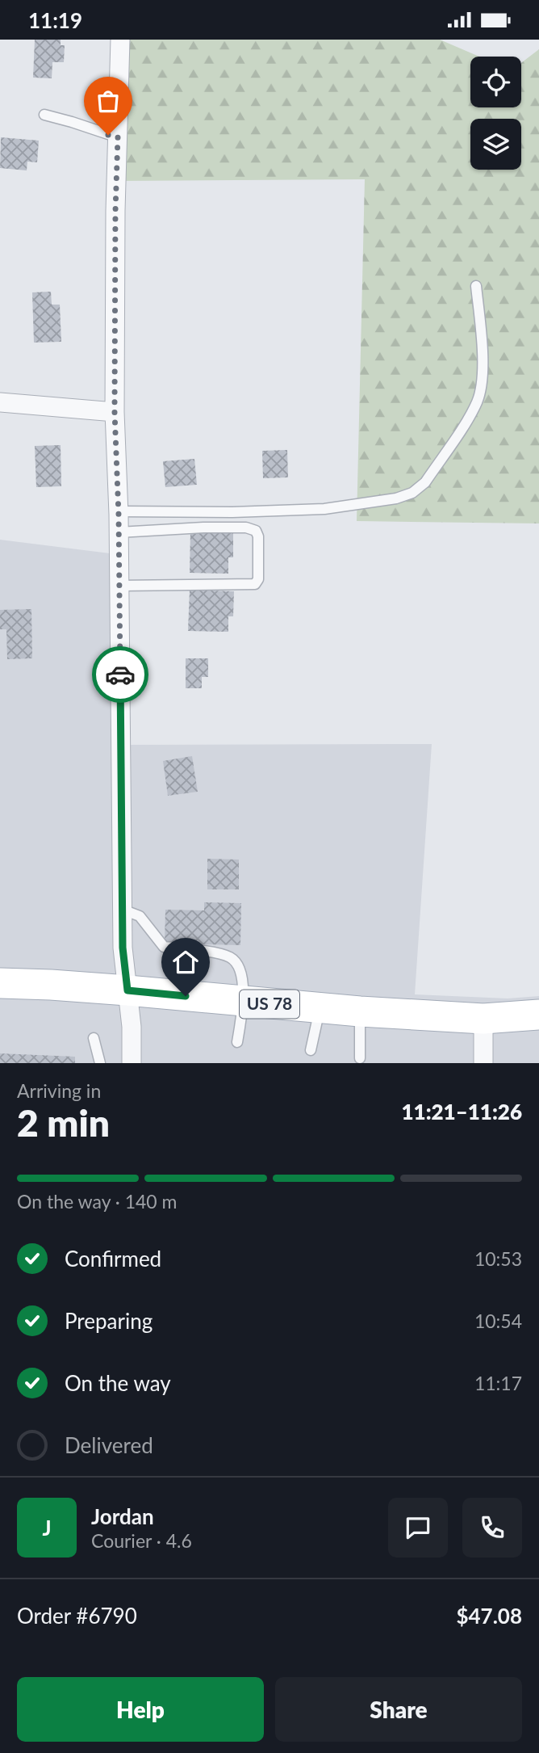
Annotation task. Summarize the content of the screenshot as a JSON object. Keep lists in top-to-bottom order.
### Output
{
  "streets": {
    "main road": ["US 78"]
  },
  "page": {
    "status": "11:19",
    "heading": ["2 min", "Arriving in", "11:21–11:26"],
    "panel": [
      "Jordan",
      "Courier · 4.6",
      "Order #6790",
      "$47.08"
    ],
    "bar": "On the way · 140 m",
    "list": [
      ["Confirmed", "10:53"],
      ["Preparing", "10:54"],
      ["On the way", "11:17"],
      "Delivered"
    ],
    "round": "J",
    "buttons": ["Help", "Share"]
  }
}
